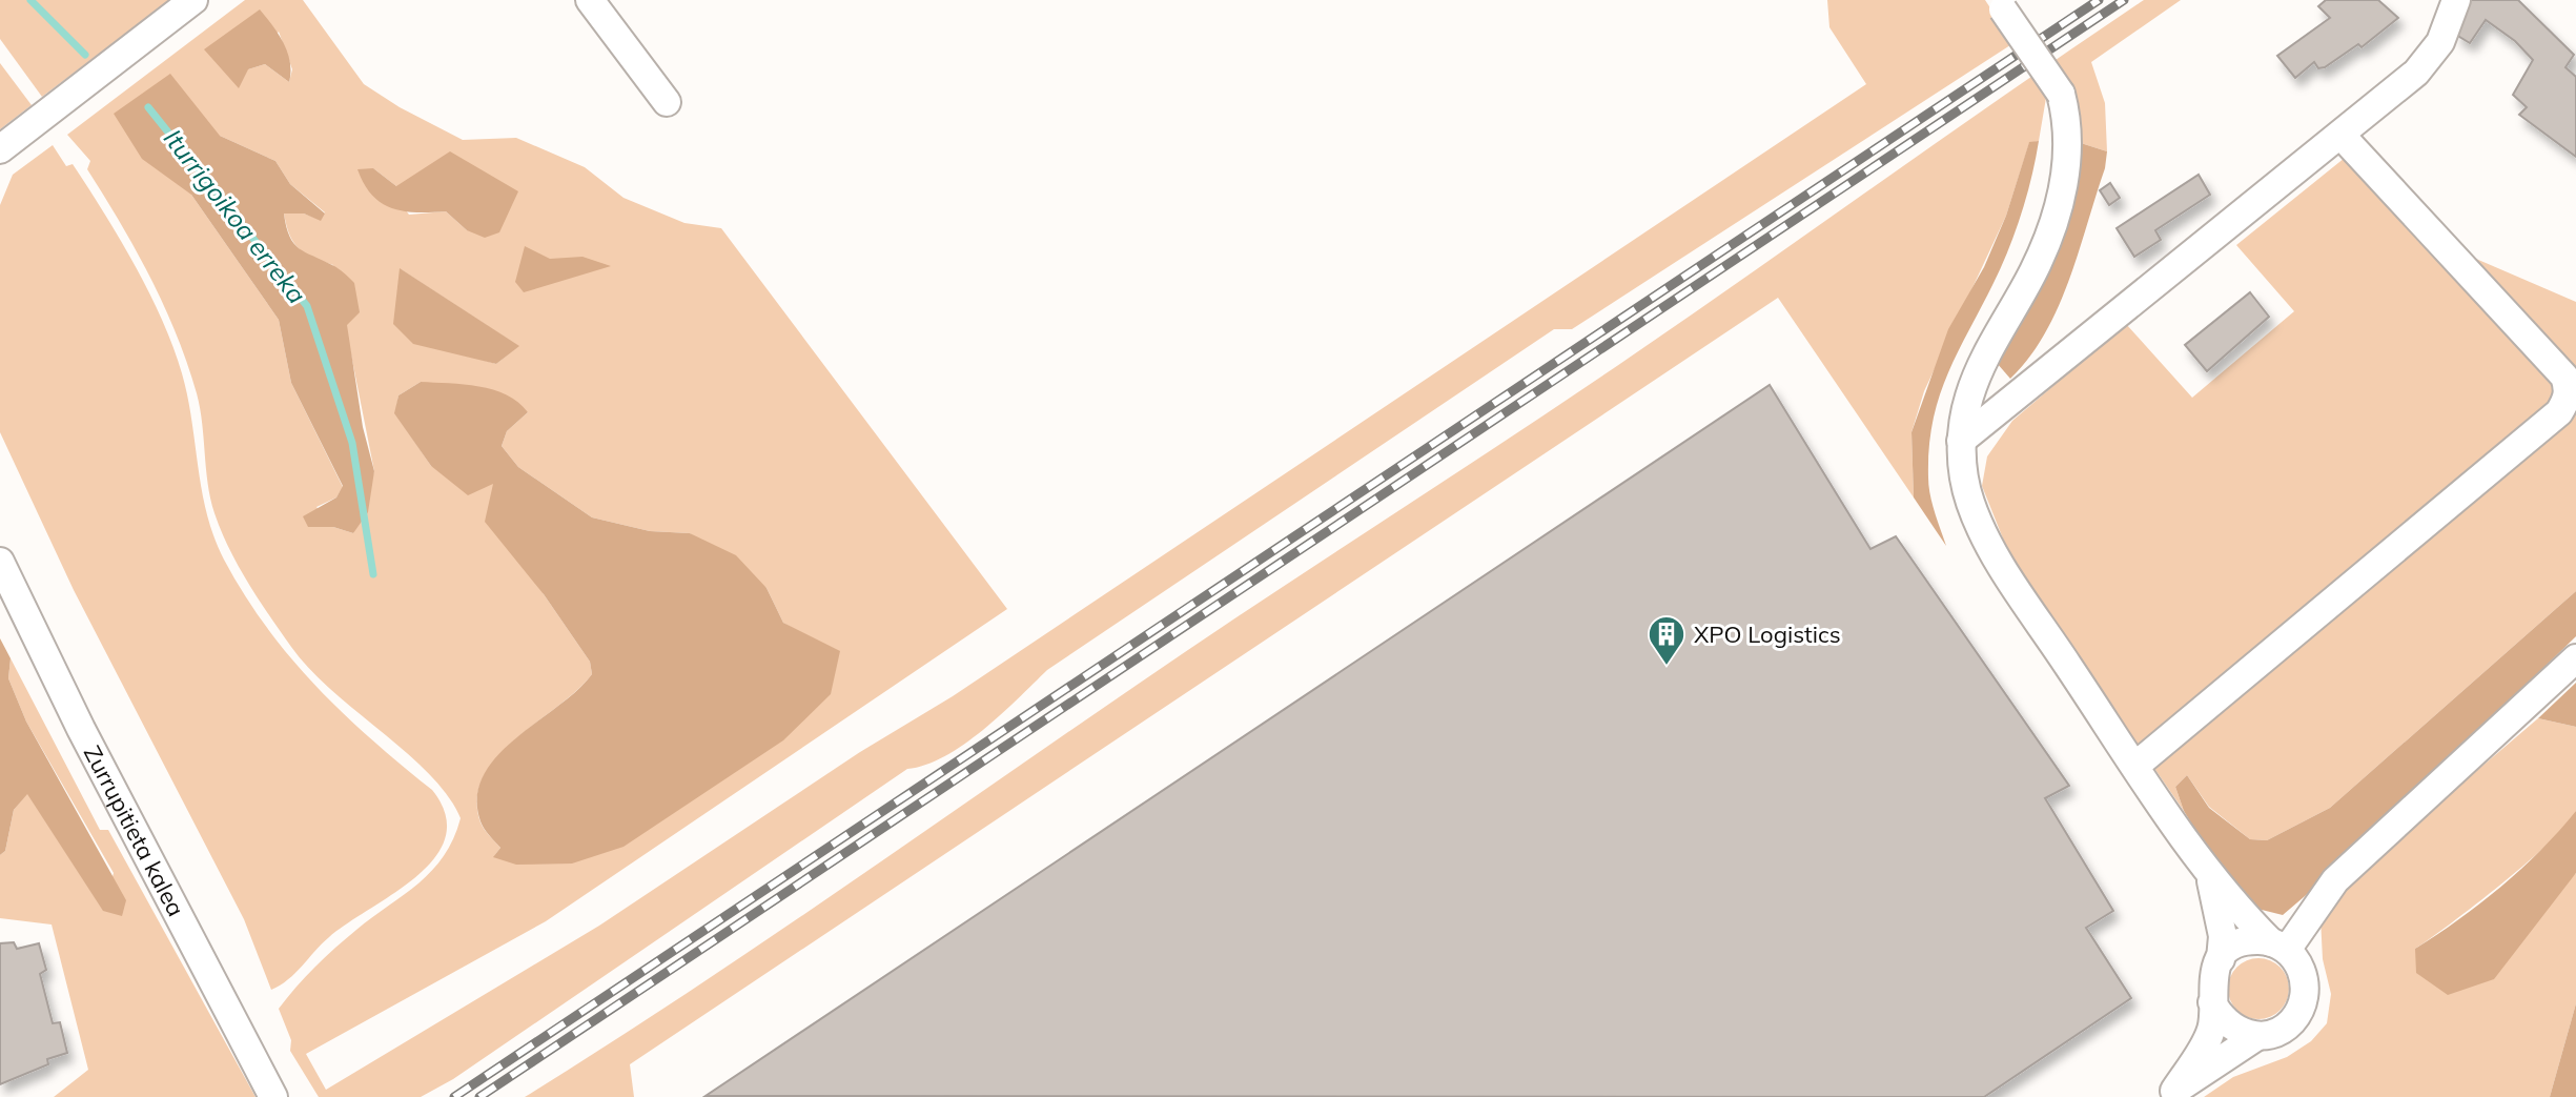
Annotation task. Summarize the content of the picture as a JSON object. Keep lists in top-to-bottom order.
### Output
{
  "streets": {
    "street": ["Zurrupitieta kalea"]
  },
  "water": ["Iturrigoikoa erreka"],
  "places": {
    "building": ["XPO Logistics"]
  }
}
